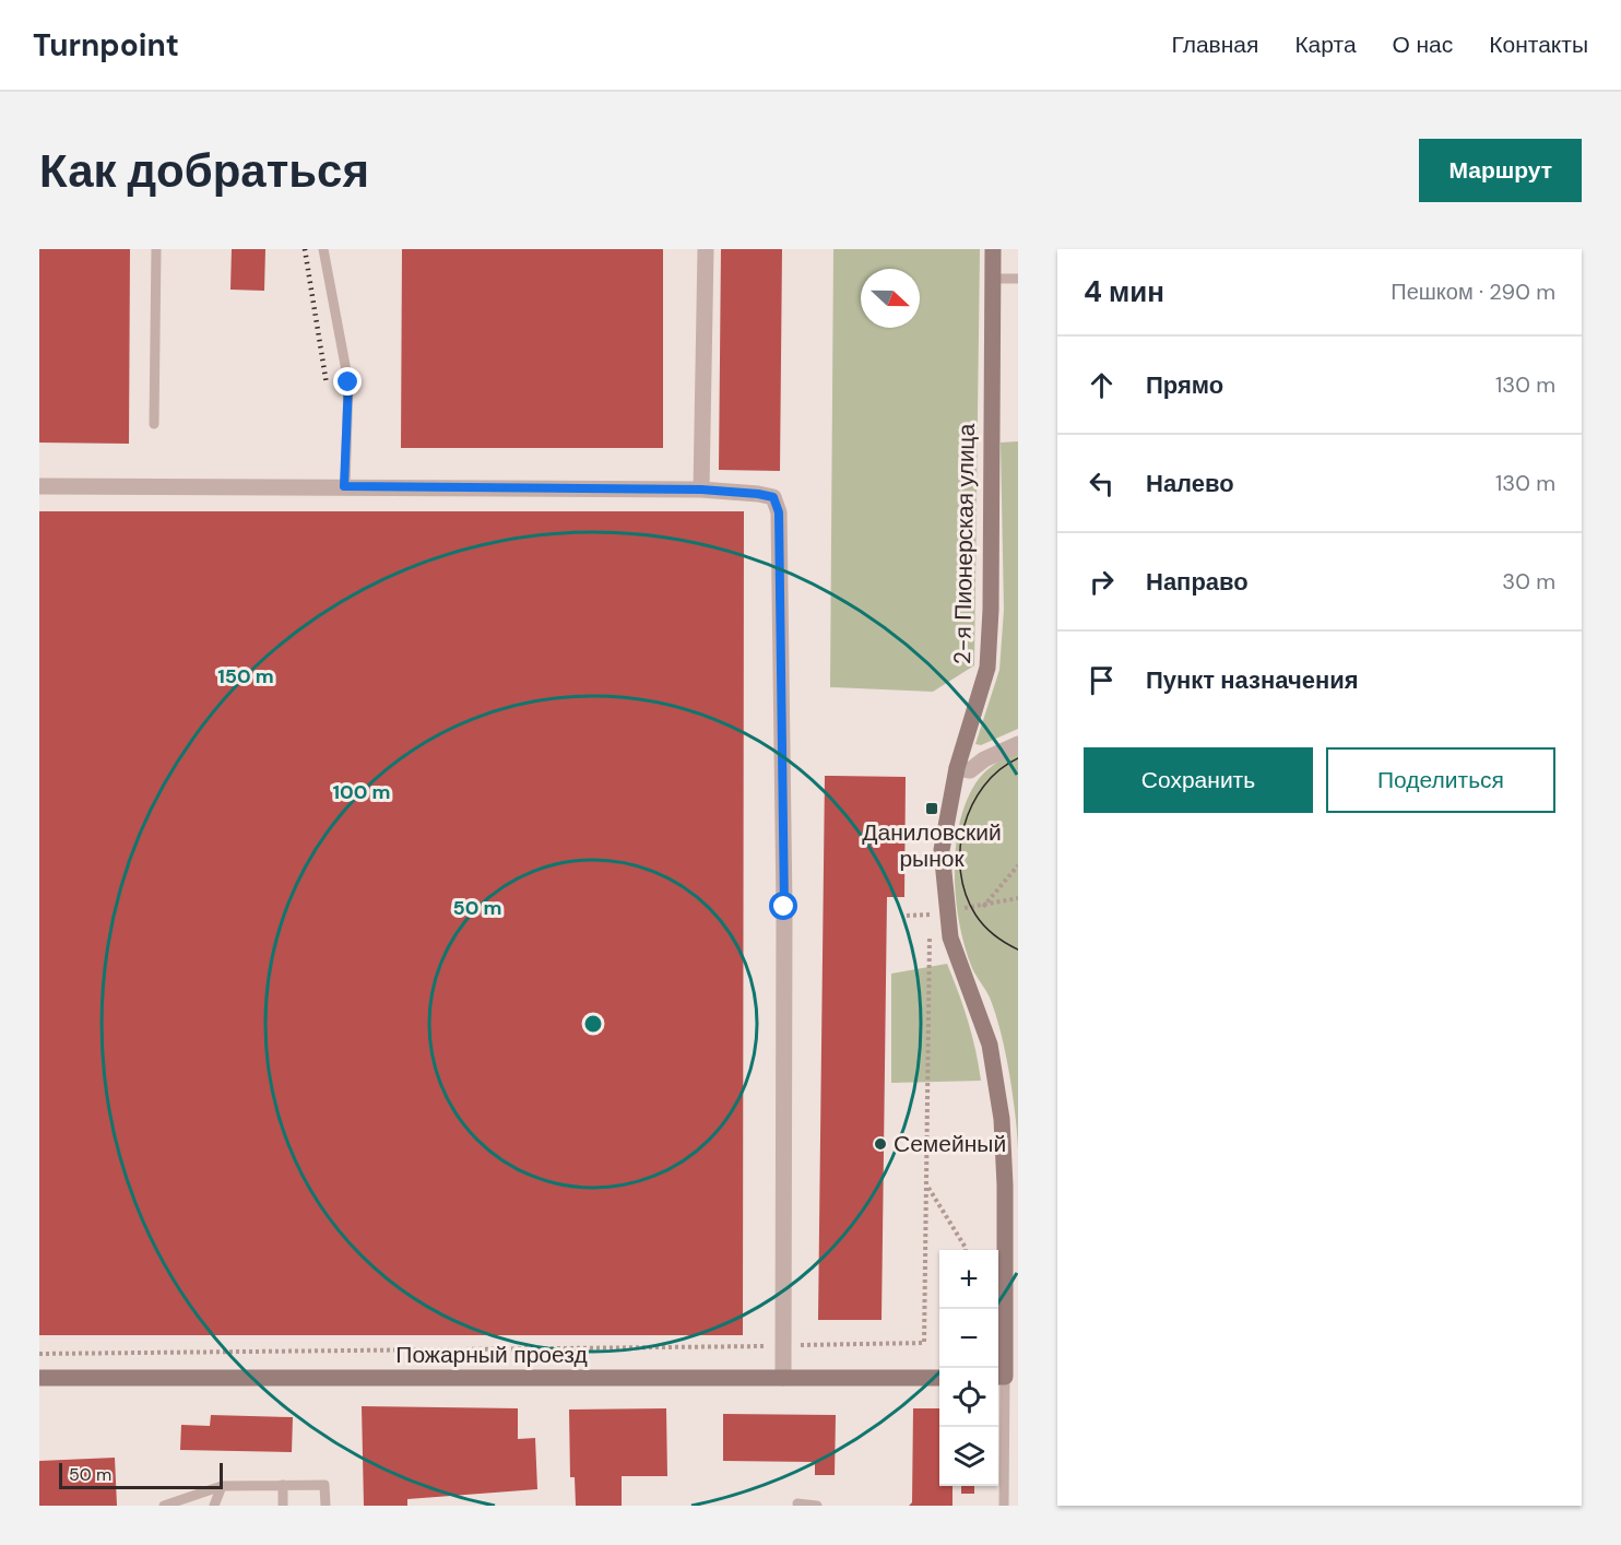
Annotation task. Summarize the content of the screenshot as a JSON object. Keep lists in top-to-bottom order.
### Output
{
  "streets": {
    "street": ["2-я Пионерская улица", "Пожарный проезд"]
  },
  "places": {
    "transit": ["Даниловский рынок"],
    "other": ["Семейный"]
  },
  "scale_bar": "50 m",
  "north": "right",
  "page": {
    "header": "Turnpoint",
    "nav": [
      "Главная",
      "Карта",
      "О нас",
      "Контакты"
    ],
    "buttons": [
      "Маршрут",
      ["Сохранить", "Поделиться"]
    ],
    "title": "Как добраться",
    "heading": ["4 мин", "Пешком · 290 m"],
    "list": [
      ["Прямо", "130 m"],
      ["Налево", "130 m"],
      ["Направо", "30 m"],
      "Пункт назначения"
    ],
    "map_buttons": ["+", "−"],
    "scale": "50 m"
  },
  "rings": ["150 m", "100 m", "50 m"]
}
